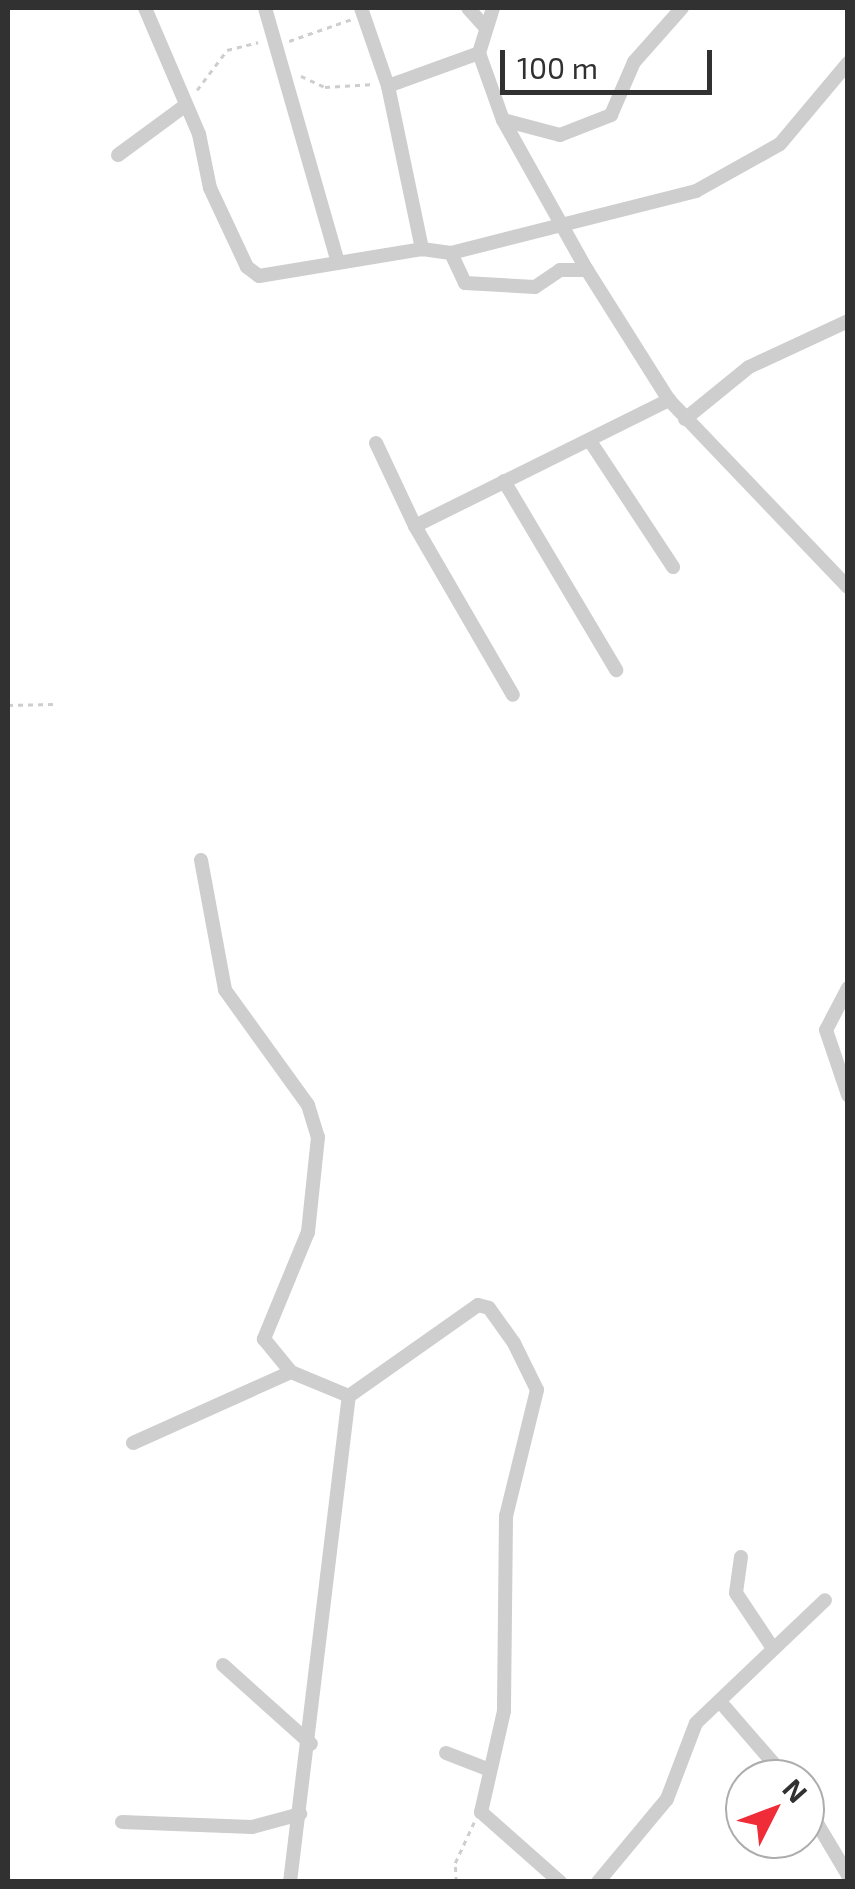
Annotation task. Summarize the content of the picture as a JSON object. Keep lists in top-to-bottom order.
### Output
{
  "scale_bar": "100 m",
  "north": "top right"
}
